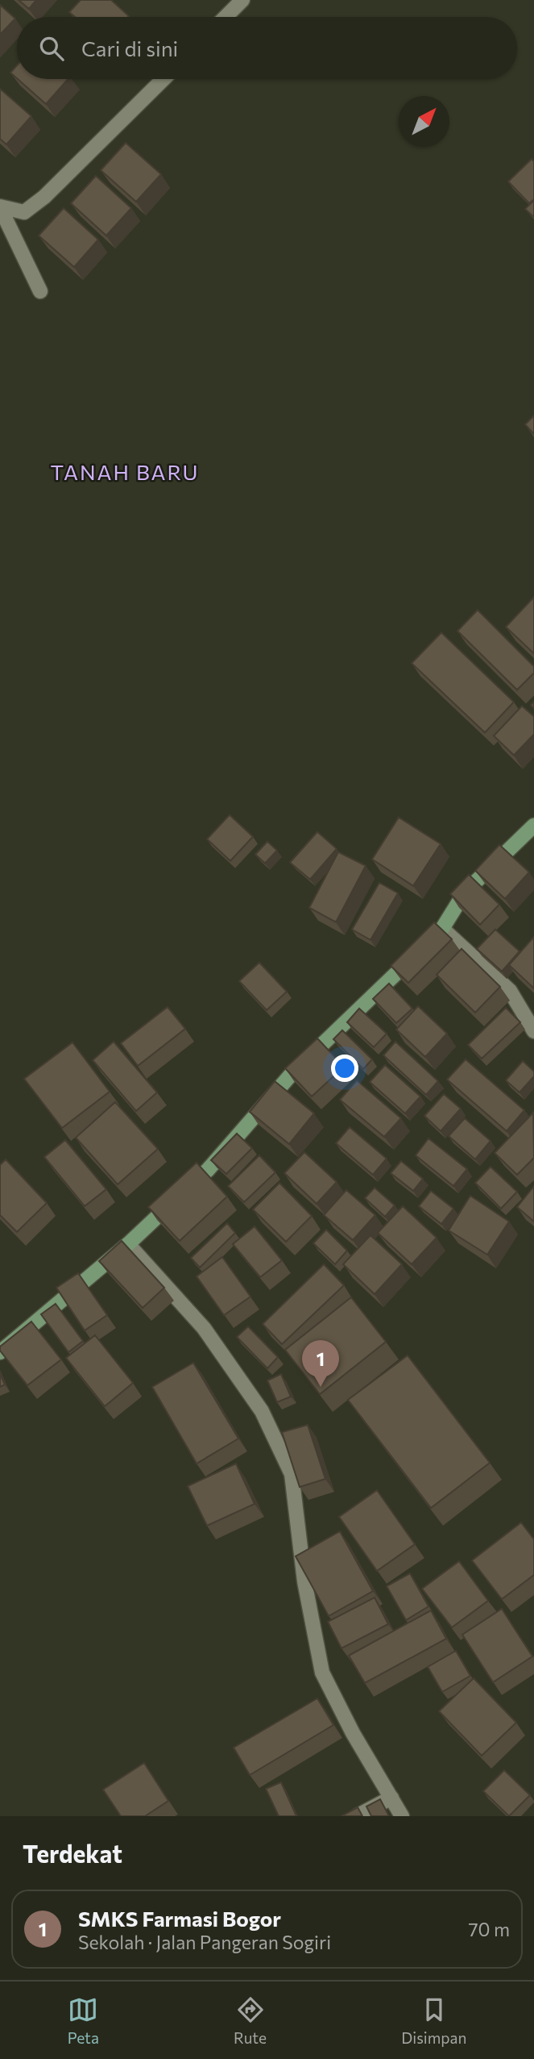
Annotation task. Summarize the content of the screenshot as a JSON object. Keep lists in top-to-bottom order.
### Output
{
  "districts": ["TANAH BARU"],
  "north": "top right",
  "page": {
    "search": "Cari di sini",
    "pins": "1",
    "heading": "Terdekat",
    "list": [
      {
        "mark": "1",
        "name": "SMKS Farmasi Bogor",
        "note": "Sekolah · Jalan Pangeran Sogiri",
        "value": "70 m"
      }
    ],
    "nav": ["Peta", "Rute", "Disimpan"]
  }
}
